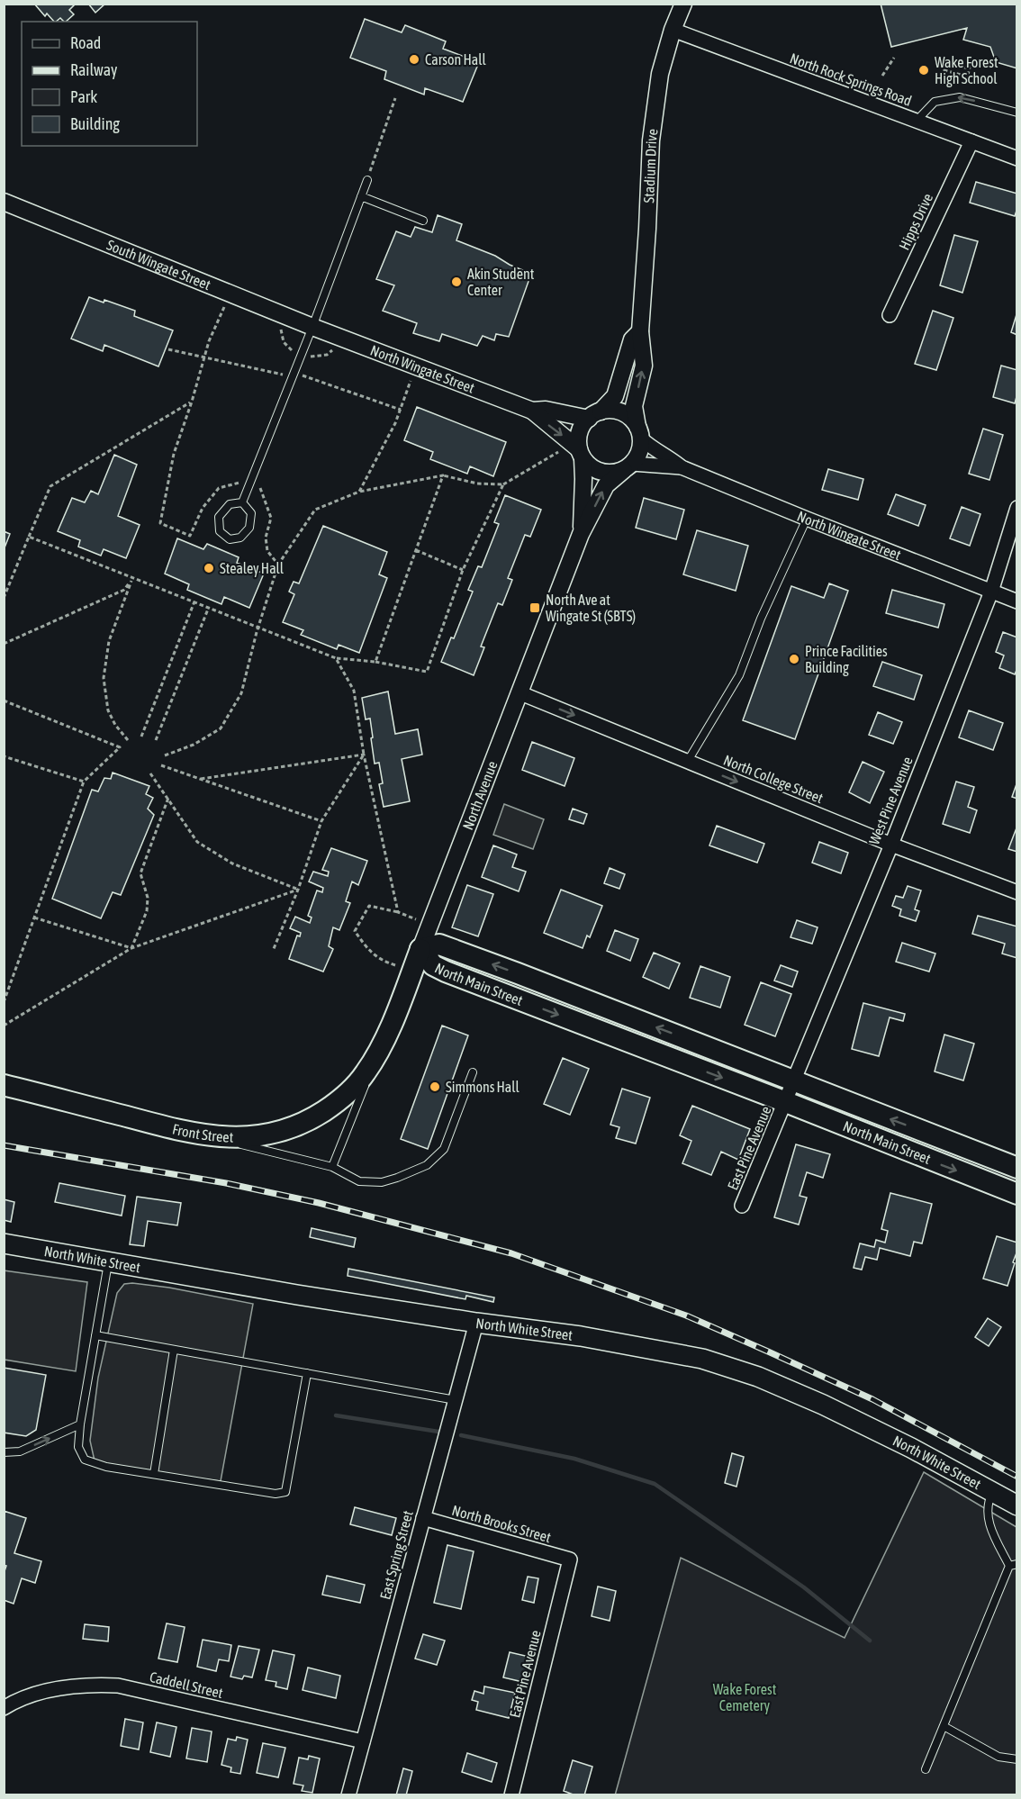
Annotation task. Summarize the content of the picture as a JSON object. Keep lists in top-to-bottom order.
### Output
{
  "streets": {
    "main road": [
      "North Avenue",
      "North Main Street",
      "Front Street",
      "North White Street"
    ],
    "street": [
      "North Rock Springs Road",
      "Stadium Drive",
      "Hipps Drive",
      "South Wingate Street",
      "North Wingate Street",
      "North College Street",
      "West Pine Avenue",
      "East Pine Avenue",
      "North Brooks Street",
      "East Spring Street",
      "Caddell Street"
    ]
  },
  "crossings": [
    ["North Rock Springs Road", "Stadium Drive"],
    ["North Rock Springs Road", "Hipps Drive"],
    ["Stadium Drive", "North Wingate Street"],
    ["Stadium Drive", "North Avenue"],
    ["South Wingate Street", "North Wingate Street"],
    ["North Wingate Street", "North Avenue"],
    ["North Wingate Street", "West Pine Avenue"],
    ["North College Street", "North Avenue"],
    ["North College Street", "West Pine Avenue"],
    ["North Avenue", "North Main Street"],
    ["North Avenue", "Front Street"],
    ["West Pine Avenue", "North Main Street"],
    ["West Pine Avenue", "East Pine Avenue"],
    ["North Main Street", "East Pine Avenue"],
    ["East Pine Avenue", "North Brooks Street"],
    ["North White Street", "East Spring Street"],
    ["North Brooks Street", "East Spring Street"],
    ["East Spring Street", "Caddell Street"]
  ],
  "one_way": ["North College Street"],
  "parks": ["Wake Forest Cemetery"],
  "places": {
    "other": [
      "Carson Hall",
      "Wake Forest High School",
      "Akin Student Center",
      "Stealey Hall",
      "Prince Facilities Building",
      "Simmons Hall"
    ],
    "transit": ["North Ave at Wingate St (SBTS)"]
  },
  "legend": [
    "Road",
    "Railway",
    "Park",
    "Building"
  ]
}
